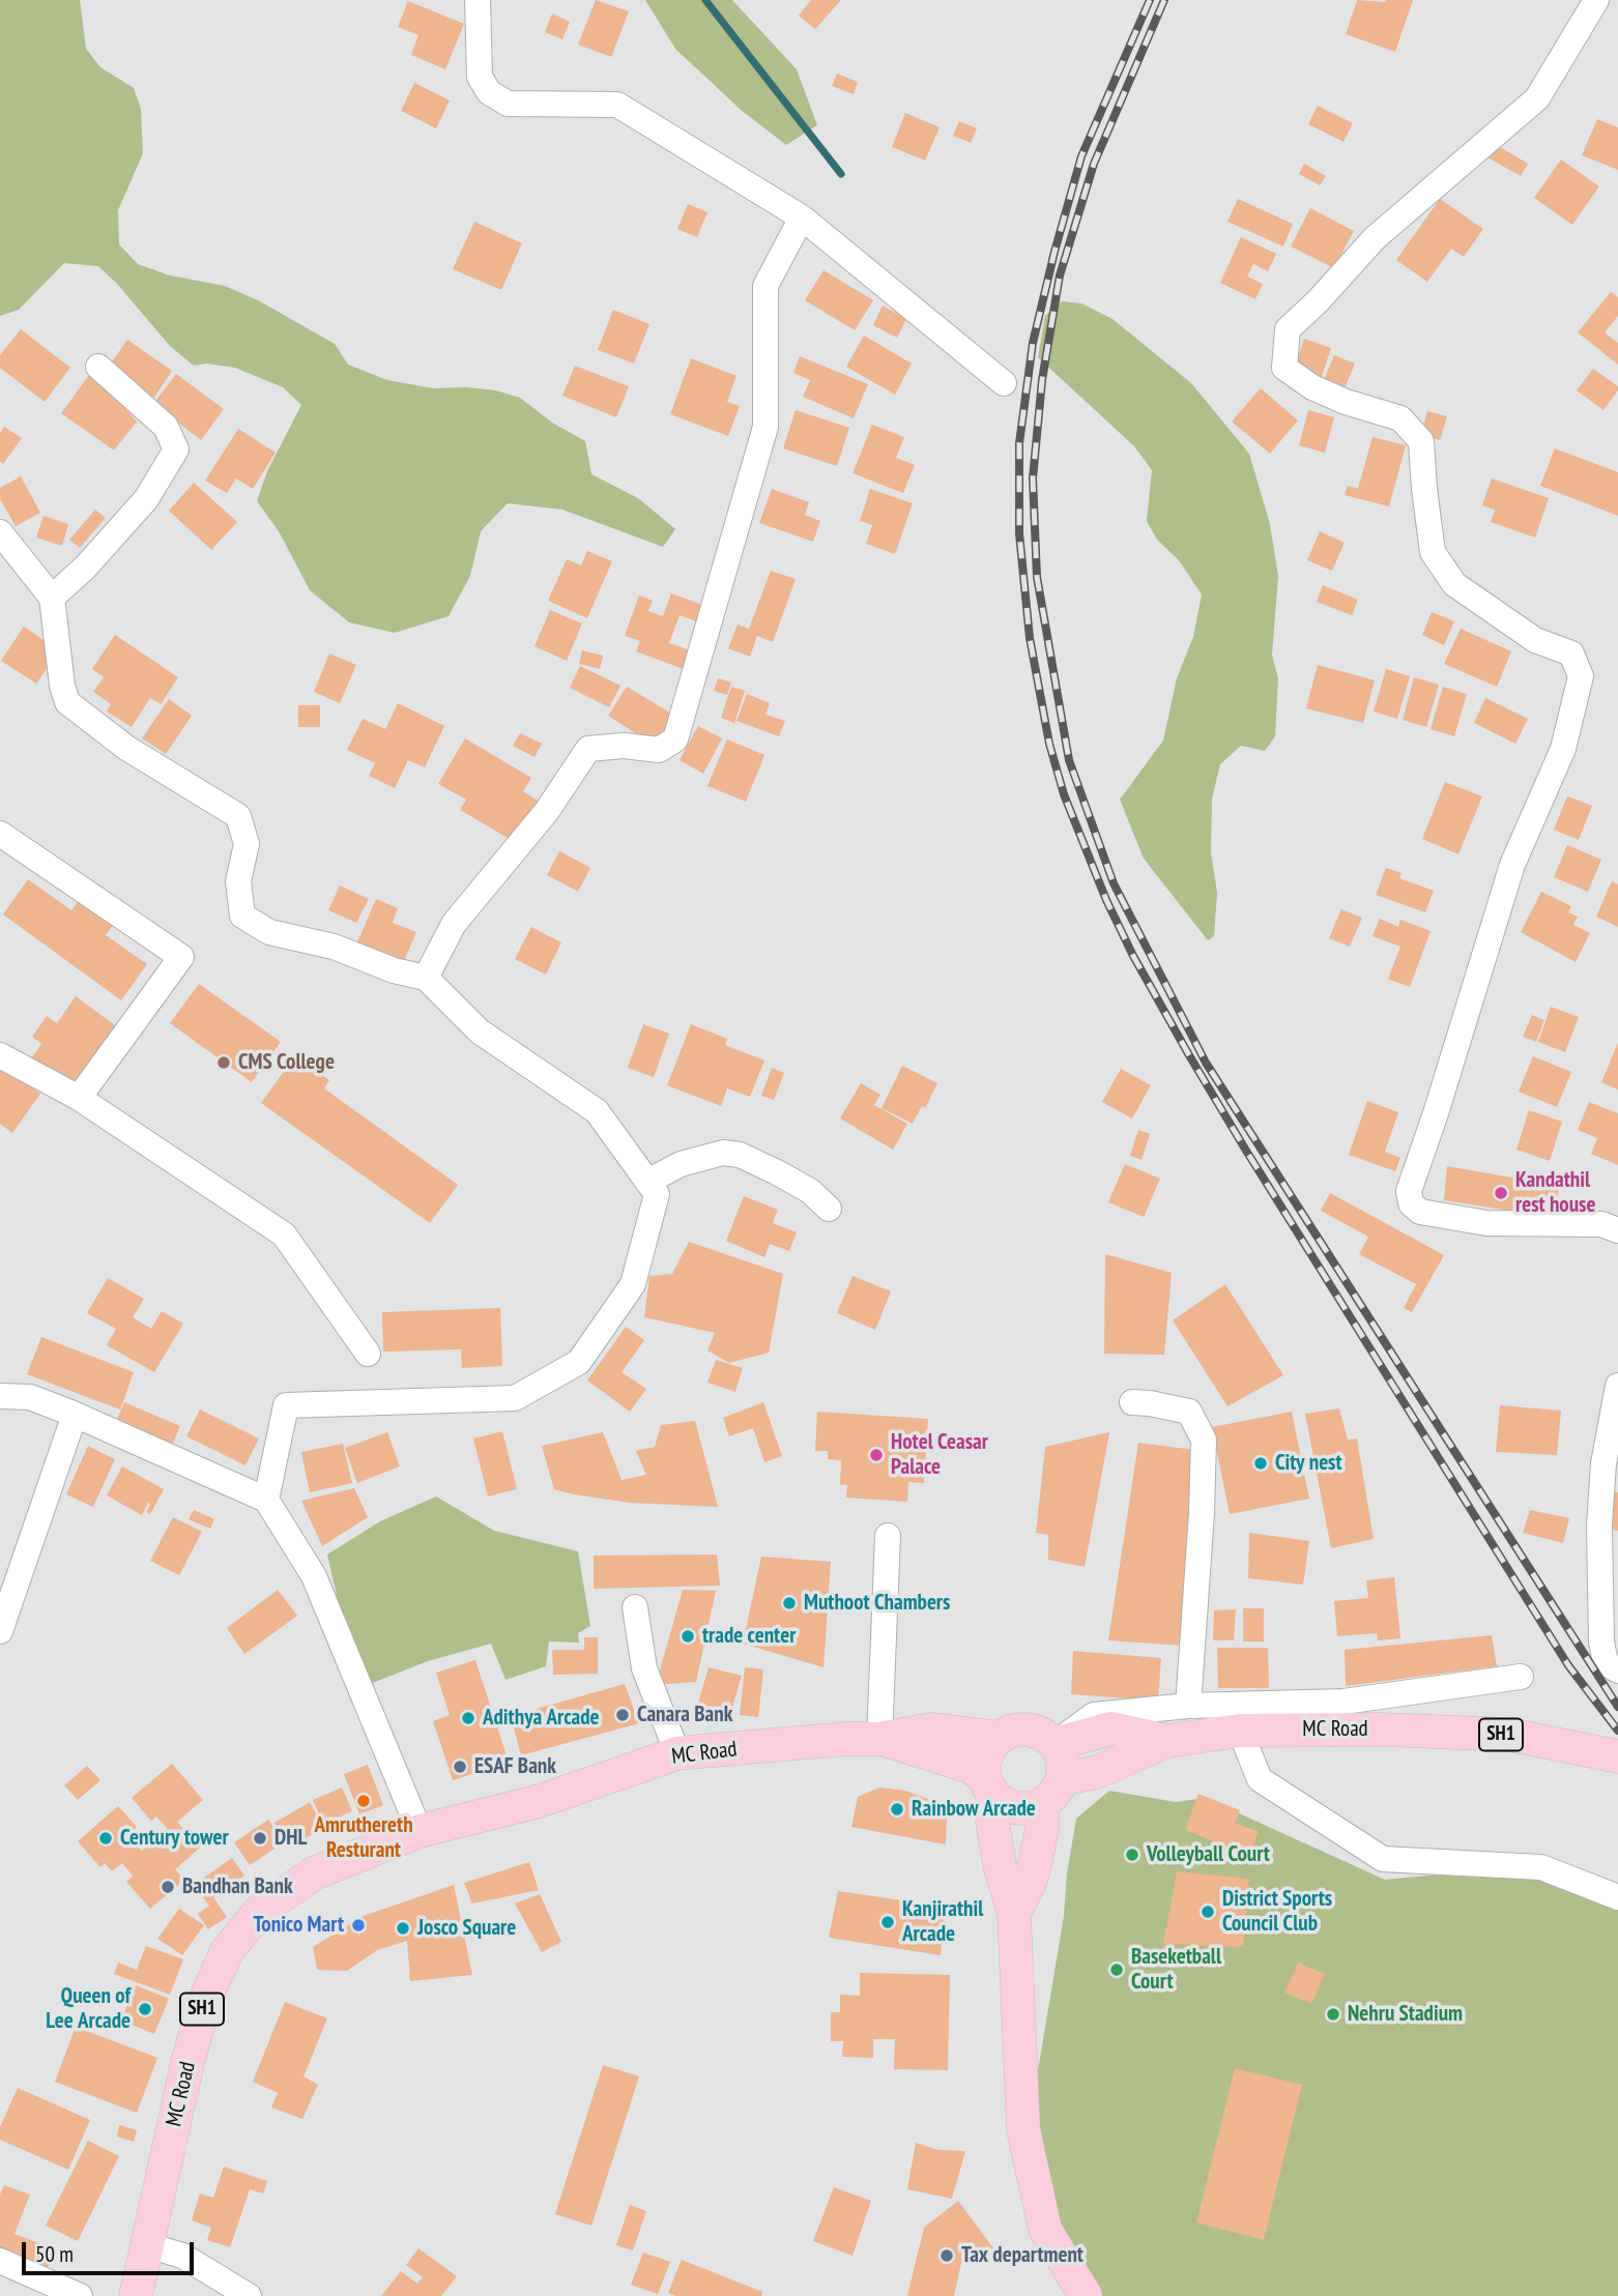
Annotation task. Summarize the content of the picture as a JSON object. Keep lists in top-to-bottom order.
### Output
{
  "streets": {
    "main road": ["MC Road", "SH1"]
  },
  "places": [
    "CMS College",
    "Kandathil rest house",
    "Hotel Ceasar Palace",
    "City nest",
    "Muthoot Chambers",
    "trade center",
    "Canara Bank",
    "Adithya Arcade",
    "ESAF Bank",
    "Amruthereth Resturant",
    "Rainbow Arcade",
    "Century tower",
    "DHL",
    "Volleyball Court",
    "Bandhan Bank",
    "District Sports Council Club",
    "Kanjirathil Arcade",
    "Tonico Mart",
    "Josco Square",
    "Baseketball Court",
    "Queen of Lee Arcade",
    "Nehru Stadium",
    "Tax department"
  ],
  "scale_bar": "50 m"
}
